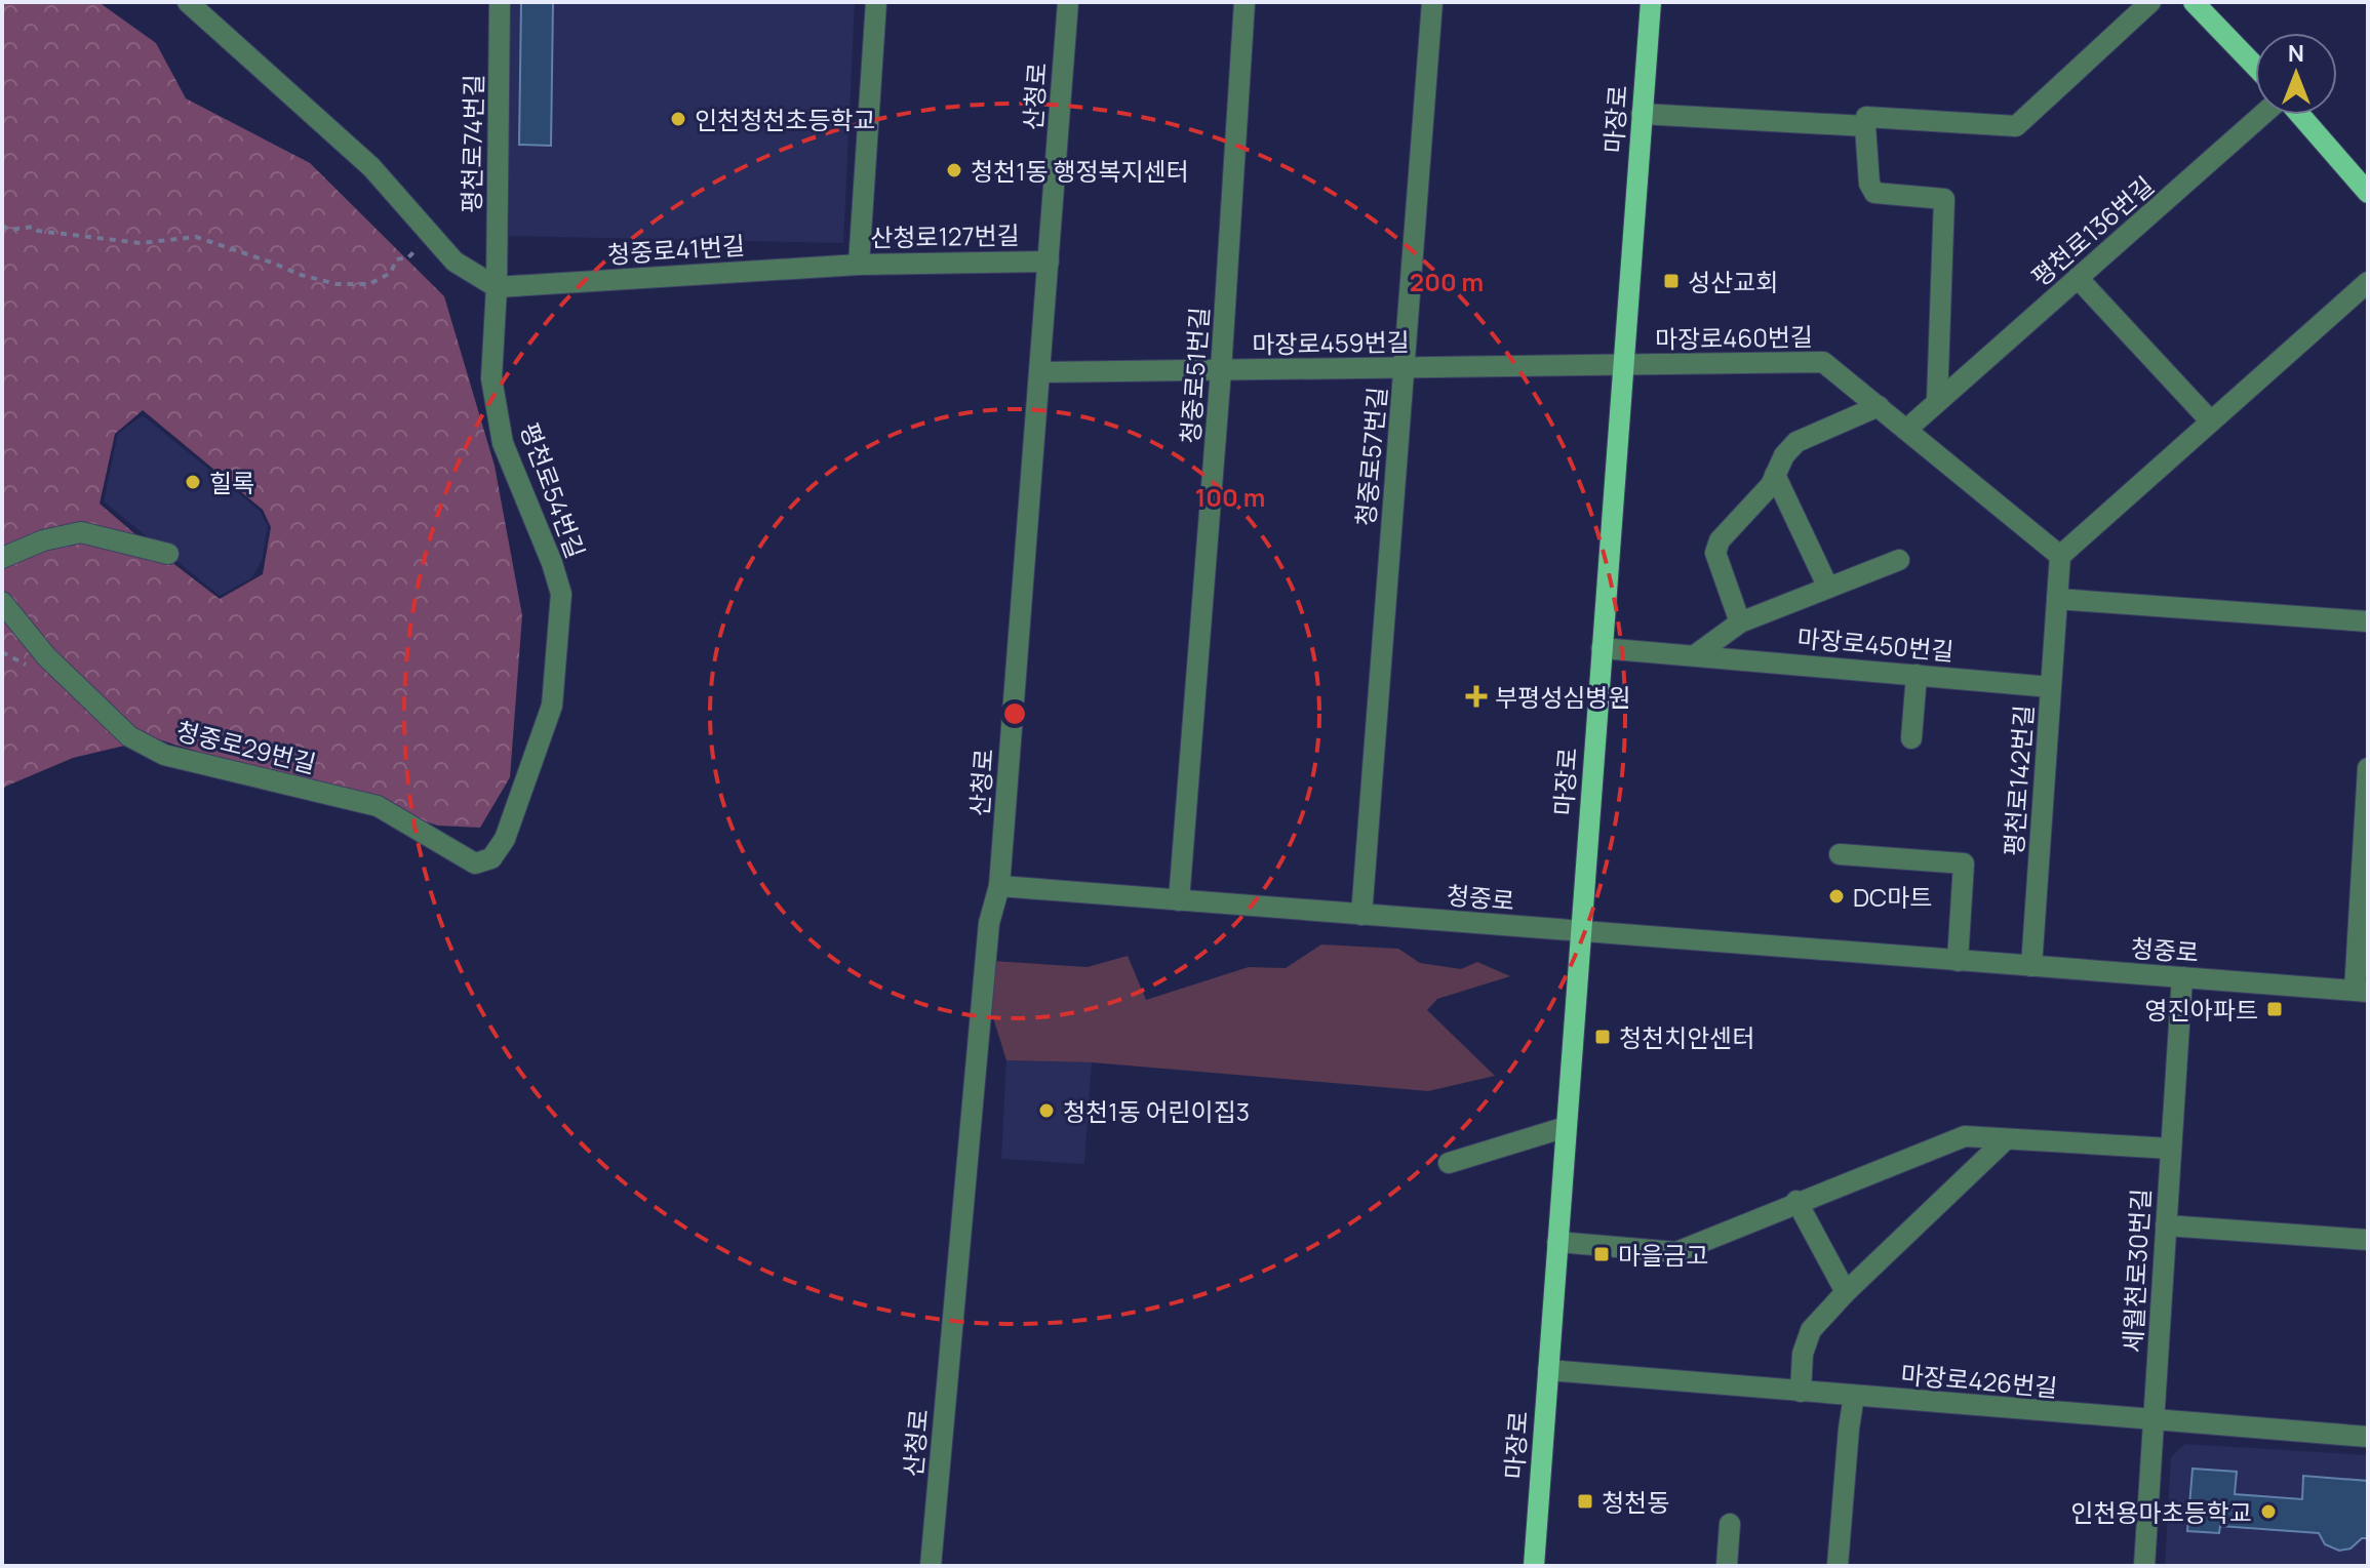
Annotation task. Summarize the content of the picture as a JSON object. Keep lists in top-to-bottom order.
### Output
{
  "streets": {
    "main road": ["마장로"],
    "street": [
      "산청로",
      "평천로74번길",
      "평천로136번길",
      "산청로127번길",
      "청중로41번길",
      "마장로460번길",
      "마장로459번길",
      "청중로51번길",
      "청중로57번길",
      "평천로54번길",
      "마장로450번길",
      "청중로29번길",
      "평천로142번길",
      "청중로",
      "세월천로30번길",
      "마장로426번길"
    ]
  },
  "crossings": [
    ["산청로", "산청로127번길"],
    ["산청로", "마장로459번길"],
    ["산청로", "청중로"],
    ["마장로", "마장로460번길"],
    ["마장로", "마장로459번길"],
    ["마장로", "마장로450번길"],
    ["마장로", "청중로"],
    ["마장로", "마장로426번길"],
    ["평천로74번길", "청중로41번길"],
    ["평천로74번길", "평천로54번길"],
    ["평천로136번길", "마장로460번길"],
    ["산청로127번길", "청중로41번길"],
    ["청중로41번길", "평천로54번길"],
    ["마장로460번길", "마장로459번길"],
    ["마장로460번길", "평천로142번길"],
    ["마장로459번길", "청중로51번길"],
    ["마장로459번길", "청중로57번길"],
    ["청중로51번길", "청중로"],
    ["청중로57번길", "청중로"],
    ["평천로54번길", "청중로29번길"],
    ["마장로450번길", "평천로142번길"],
    ["평천로142번길", "청중로"],
    ["청중로", "세월천로30번길"],
    ["세월천로30번길", "마장로426번길"]
  ],
  "places": {
    "other": [
      "인천청천초등학교",
      "청천1동 행정복지센터",
      "힐록",
      "DC마트",
      "청천1동 어린이집3",
      "인천용마초등학교"
    ],
    "transit": [
      "성산교회",
      "영진아파트",
      "청천치안센터",
      "마을금고",
      "청천동"
    ],
    "health": ["부평성심병원"]
  },
  "north": "top",
  "rings": ["200 m", "100 m"]
}
